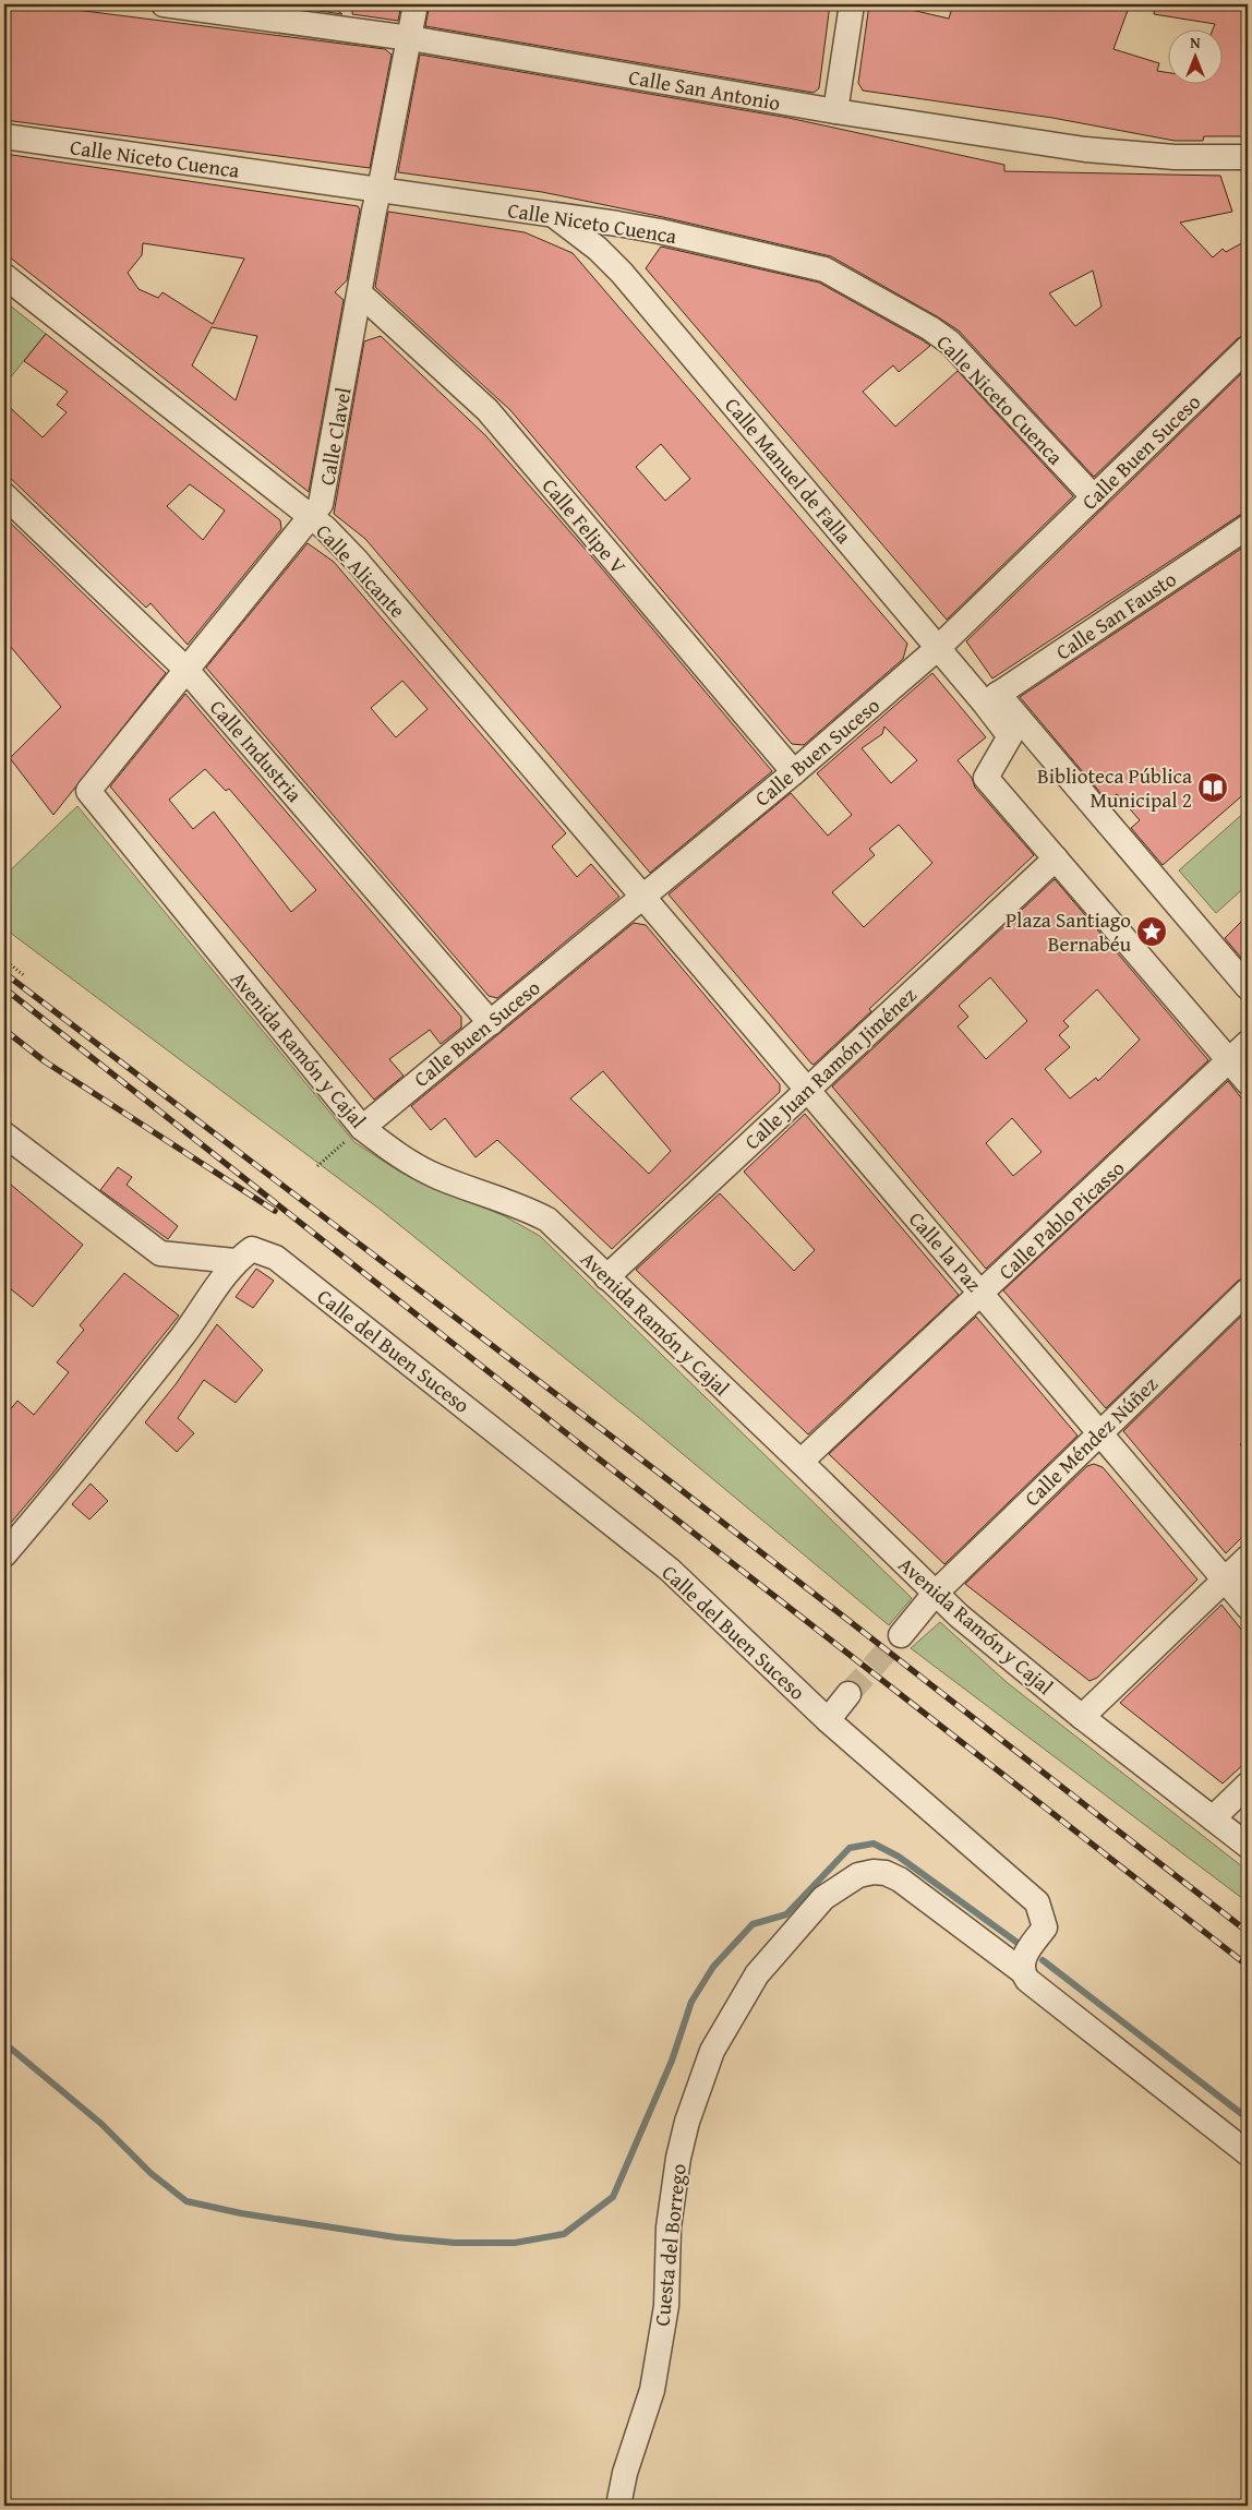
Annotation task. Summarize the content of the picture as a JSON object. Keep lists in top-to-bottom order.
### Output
{
  "streets": {
    "street": [
      "Calle San Antonio",
      "Calle Niceto Cuenca",
      "Calle Clavel",
      "Calle Buen Suceso",
      "Calle Manuel de Falla",
      "Calle Felipe V",
      "Calle Alicante",
      "Calle San Fausto",
      "Calle Industria",
      "Avenida Ramón y Cajal",
      "Calle Juan Ramón Jiménez",
      "Calle Pablo Picasso",
      "Calle la Paz",
      "Calle del Buen Suceso",
      "Calle Méndez Núñez",
      "Cuesta del Borrego"
    ]
  },
  "crossings": [
    ["Calle San Antonio", "Calle Clavel"],
    ["Calle Niceto Cuenca", "Calle Clavel"],
    ["Calle Niceto Cuenca", "Calle Buen Suceso"],
    ["Calle Niceto Cuenca", "Calle Manuel de Falla"],
    ["Calle Clavel", "Calle Felipe V"],
    ["Calle Clavel", "Calle Alicante"],
    ["Calle Clavel", "Calle Industria"],
    ["Calle Clavel", "Avenida Ramón y Cajal"],
    ["Calle Buen Suceso", "Calle Manuel de Falla"],
    ["Calle Buen Suceso", "Calle Felipe V"],
    ["Calle Buen Suceso", "Calle Alicante"],
    ["Calle Buen Suceso", "Calle Industria"],
    ["Calle Buen Suceso", "Avenida Ramón y Cajal"],
    ["Calle Buen Suceso", "Calle la Paz"],
    ["Calle Manuel de Falla", "Calle San Fausto"],
    ["Calle Manuel de Falla", "Calle Juan Ramón Jiménez"],
    ["Calle Alicante", "Calle la Paz"],
    ["Avenida Ramón y Cajal", "Calle Juan Ramón Jiménez"],
    ["Avenida Ramón y Cajal", "Calle Pablo Picasso"],
    ["Avenida Ramón y Cajal", "Calle Méndez Núñez"],
    ["Calle Juan Ramón Jiménez", "Calle la Paz"],
    ["Calle Pablo Picasso", "Calle la Paz"],
    ["Calle la Paz", "Calle Méndez Núñez"]
  ],
  "places": {
    "library": ["Biblioteca Pública Municipal 2"],
    "place": ["Plaza Santiago Bernabéu"]
  },
  "north": "top"
}
